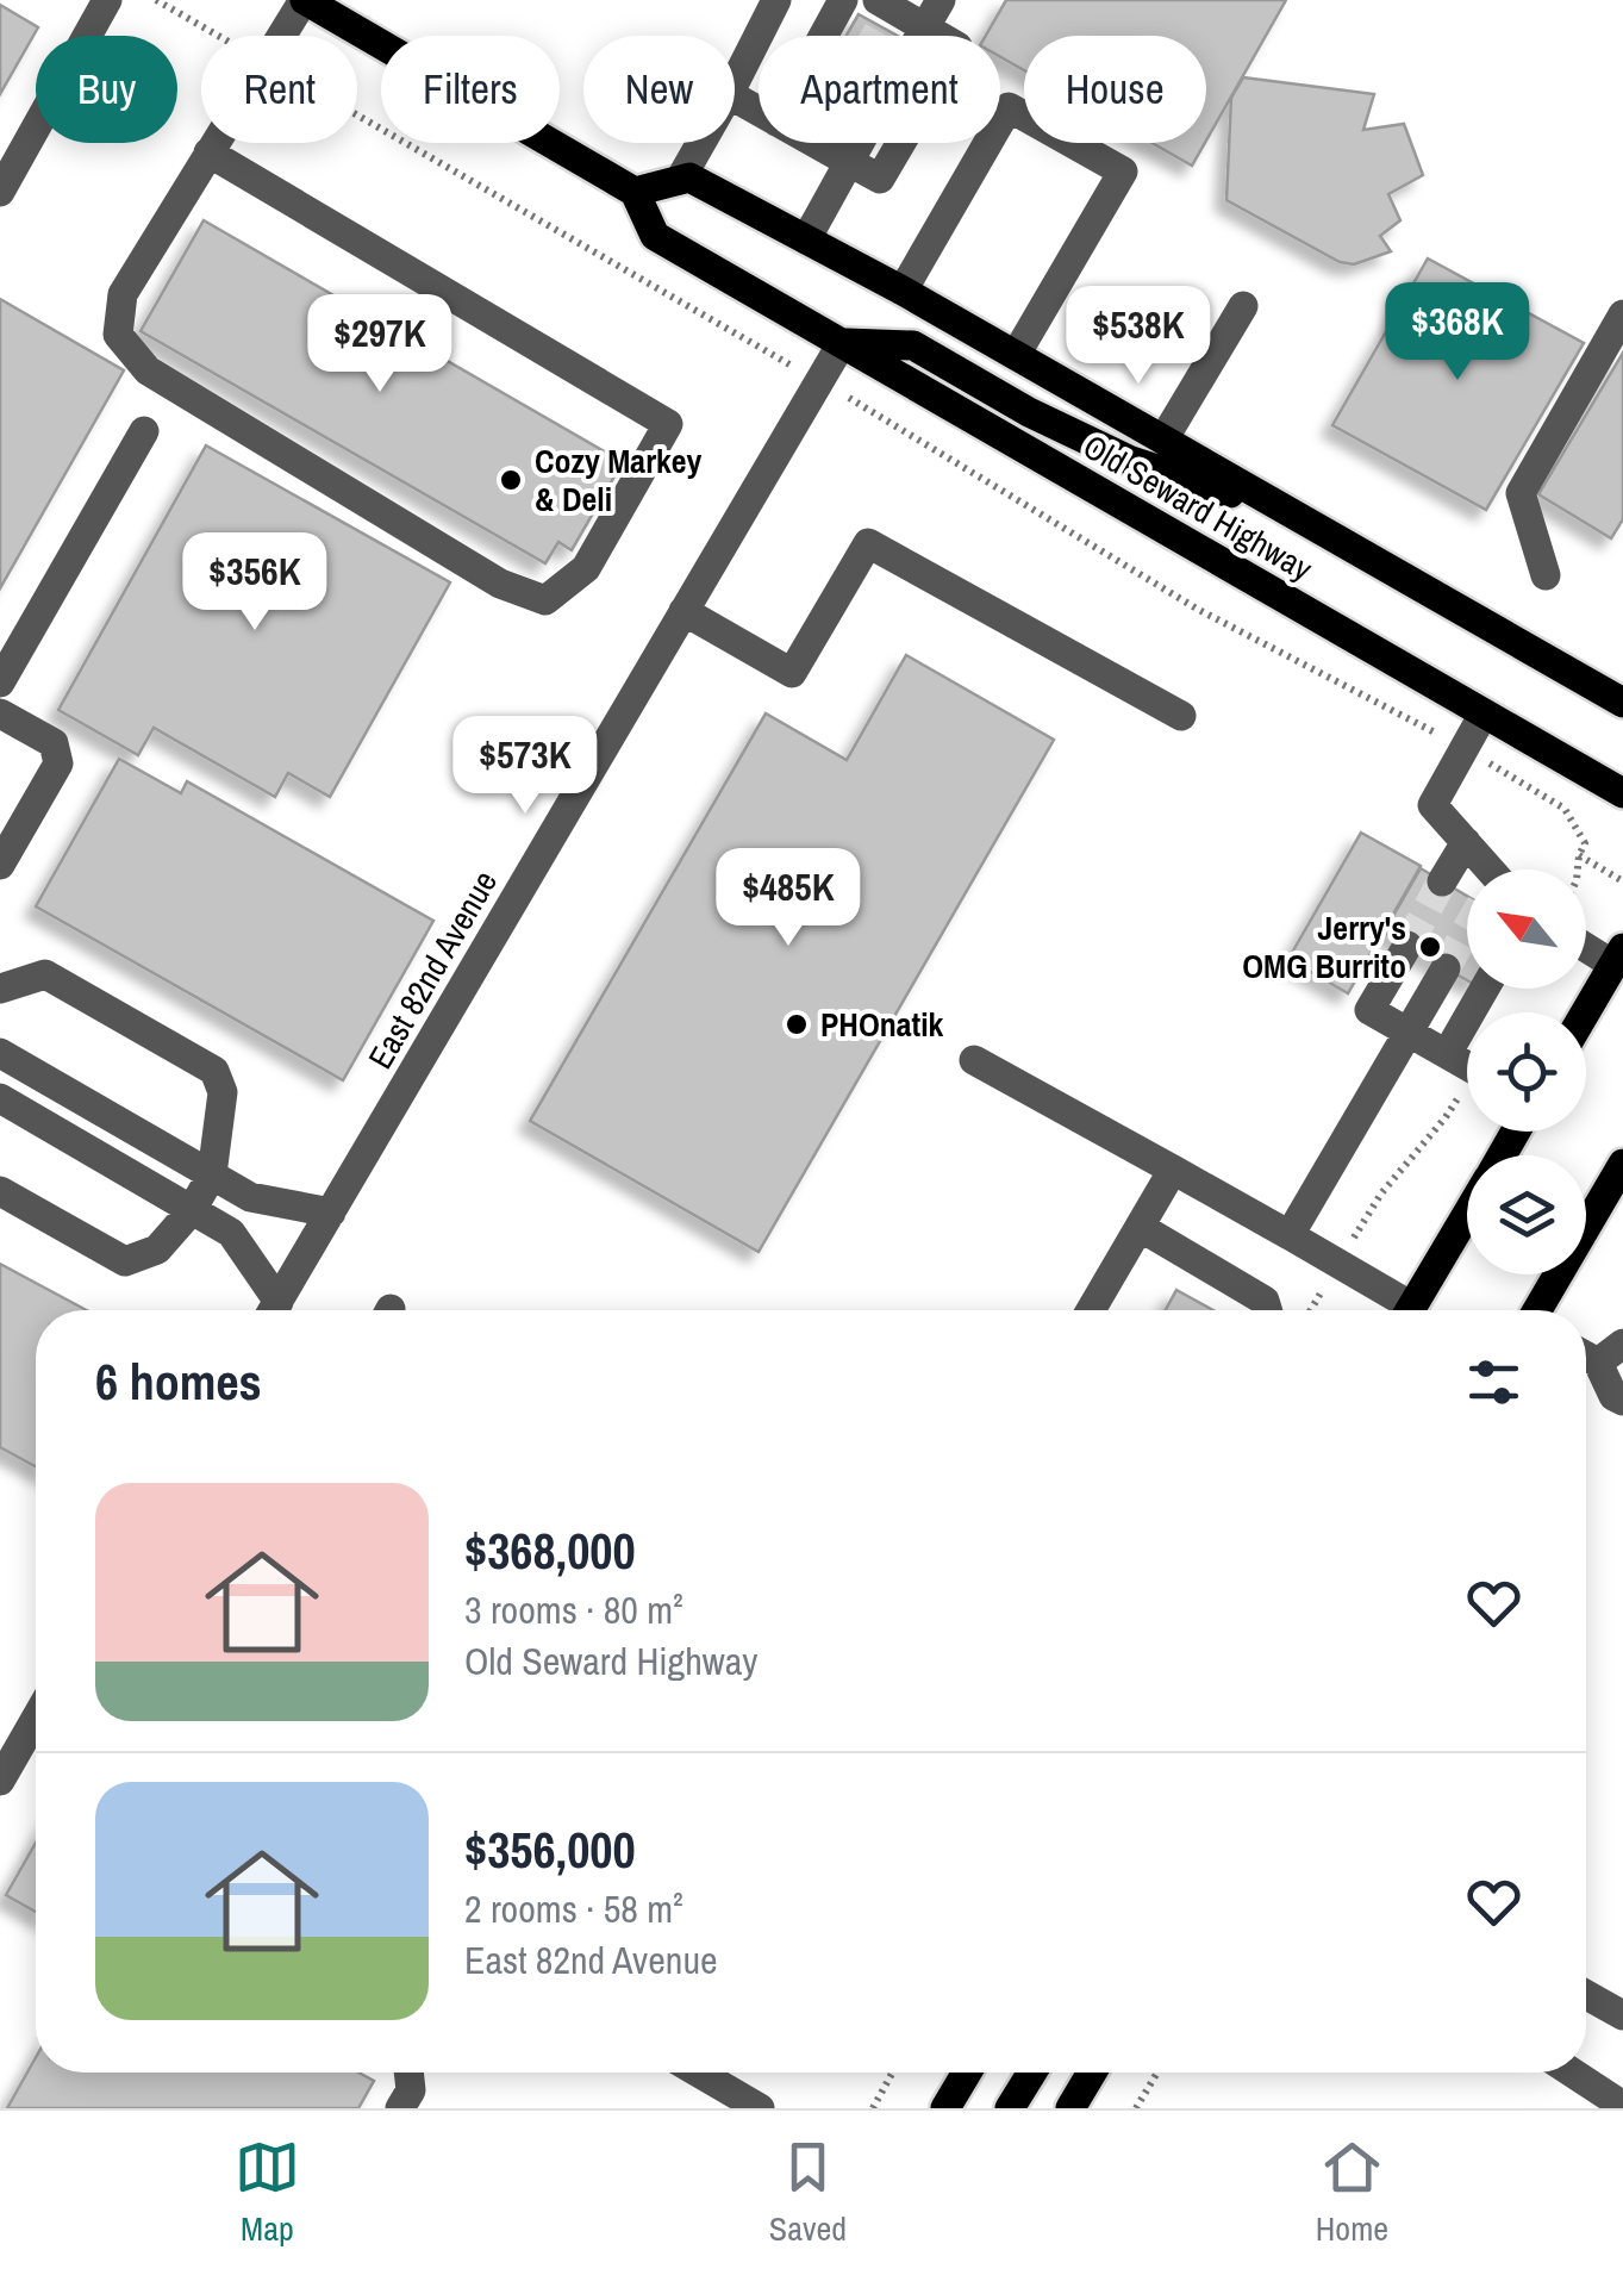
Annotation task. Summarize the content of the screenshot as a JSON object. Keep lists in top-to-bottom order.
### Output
{
  "streets": {
    "main road": ["Old Seward Highway"],
    "street": ["East 82nd Avenue"]
  },
  "crossings": [
    ["Old Seward Highway", "East 82nd Avenue"]
  ],
  "places": ["Cozy Markey & Deli", "Jerry's OMG Burrito", "PHOnatik"],
  "north": "top left",
  "page": {
    "chip": [
      "Buy",
      "Rent",
      "Filters",
      "New",
      "Apartment",
      "House"
    ],
    "price": [
      "$368K",
      "$538K",
      "$297K",
      "$356K",
      "$573K",
      "$485K"
    ],
    "heading": "6 homes",
    "list": [
      {
        "name": "$368,000",
        "note": "3 rooms · 80 m² · Old Seward Highway"
      },
      {
        "name": "$356,000",
        "note": "2 rooms · 58 m² · East 82nd Avenue"
      }
    ],
    "tabs": ["Map", "Saved", "Home"]
  }
}
